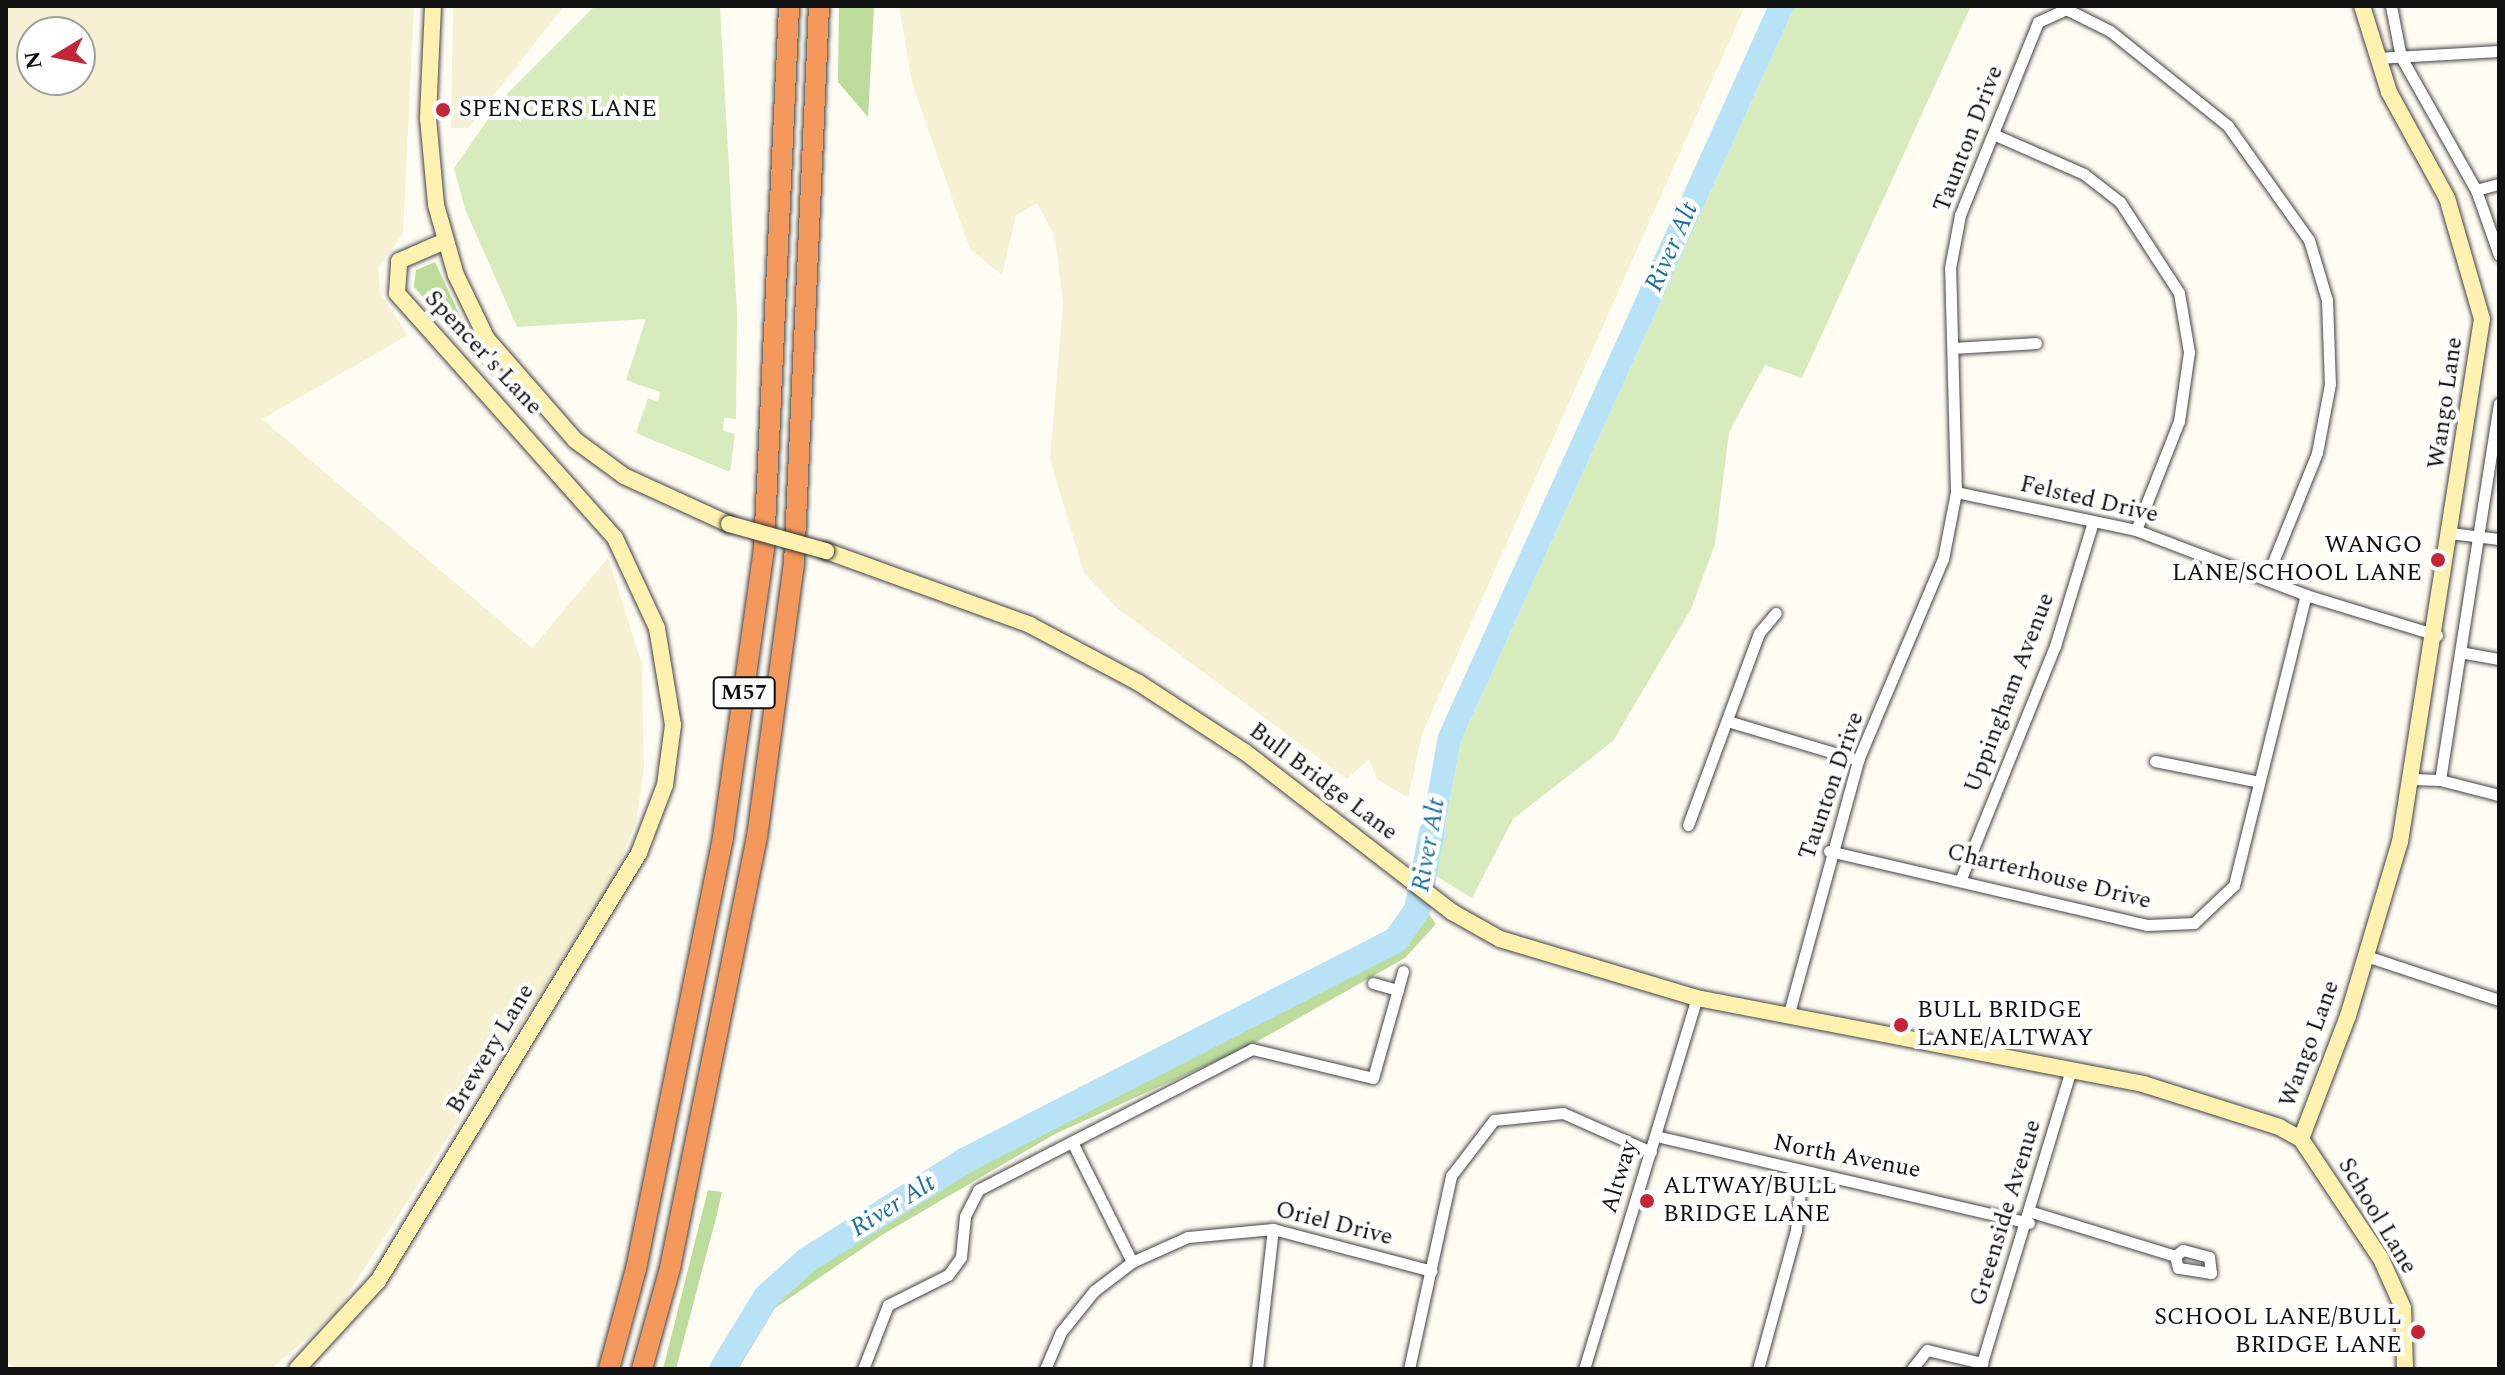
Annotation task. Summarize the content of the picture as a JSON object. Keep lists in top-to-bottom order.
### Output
{
  "streets": {
    "highway": ["M57"],
    "street": [
      "Taunton Drive",
      "Spencer's Lane",
      "Wango Lane",
      "Felsted Drive",
      "Uppingham Avenue",
      "Bull Bridge Lane",
      "Charterhouse Drive",
      "Brewery Lane",
      "North Avenue",
      "Altway",
      "Greenside Avenue",
      "School Lane",
      "Oriel Drive"
    ]
  },
  "crossings": [
    ["Taunton Drive", "Felsted Drive"],
    ["Taunton Drive", "Bull Bridge Lane"],
    ["Taunton Drive", "Charterhouse Drive"],
    ["Spencer's Lane", "Bull Bridge Lane"],
    ["Spencer's Lane", "Brewery Lane"],
    ["Wango Lane", "Felsted Drive"],
    ["Wango Lane", "Bull Bridge Lane"],
    ["Wango Lane", "School Lane"],
    ["Felsted Drive", "Uppingham Avenue"],
    ["Felsted Drive", "Charterhouse Drive"],
    ["Uppingham Avenue", "Charterhouse Drive"],
    ["Bull Bridge Lane", "Altway"],
    ["Bull Bridge Lane", "Greenside Avenue"],
    ["Bull Bridge Lane", "School Lane"],
    ["North Avenue", "Altway"],
    ["North Avenue", "Greenside Avenue"]
  ],
  "water": ["River Alt"],
  "places": [
    "SPENCERS LANE",
    "WANGO LANE/SCHOOL LANE",
    "BULL BRIDGE LANE/ALTWAY",
    "ALTWAY/BULL BRIDGE LANE",
    "SCHOOL LANE/BULL BRIDGE LANE"
  ],
  "north": "left"
}
